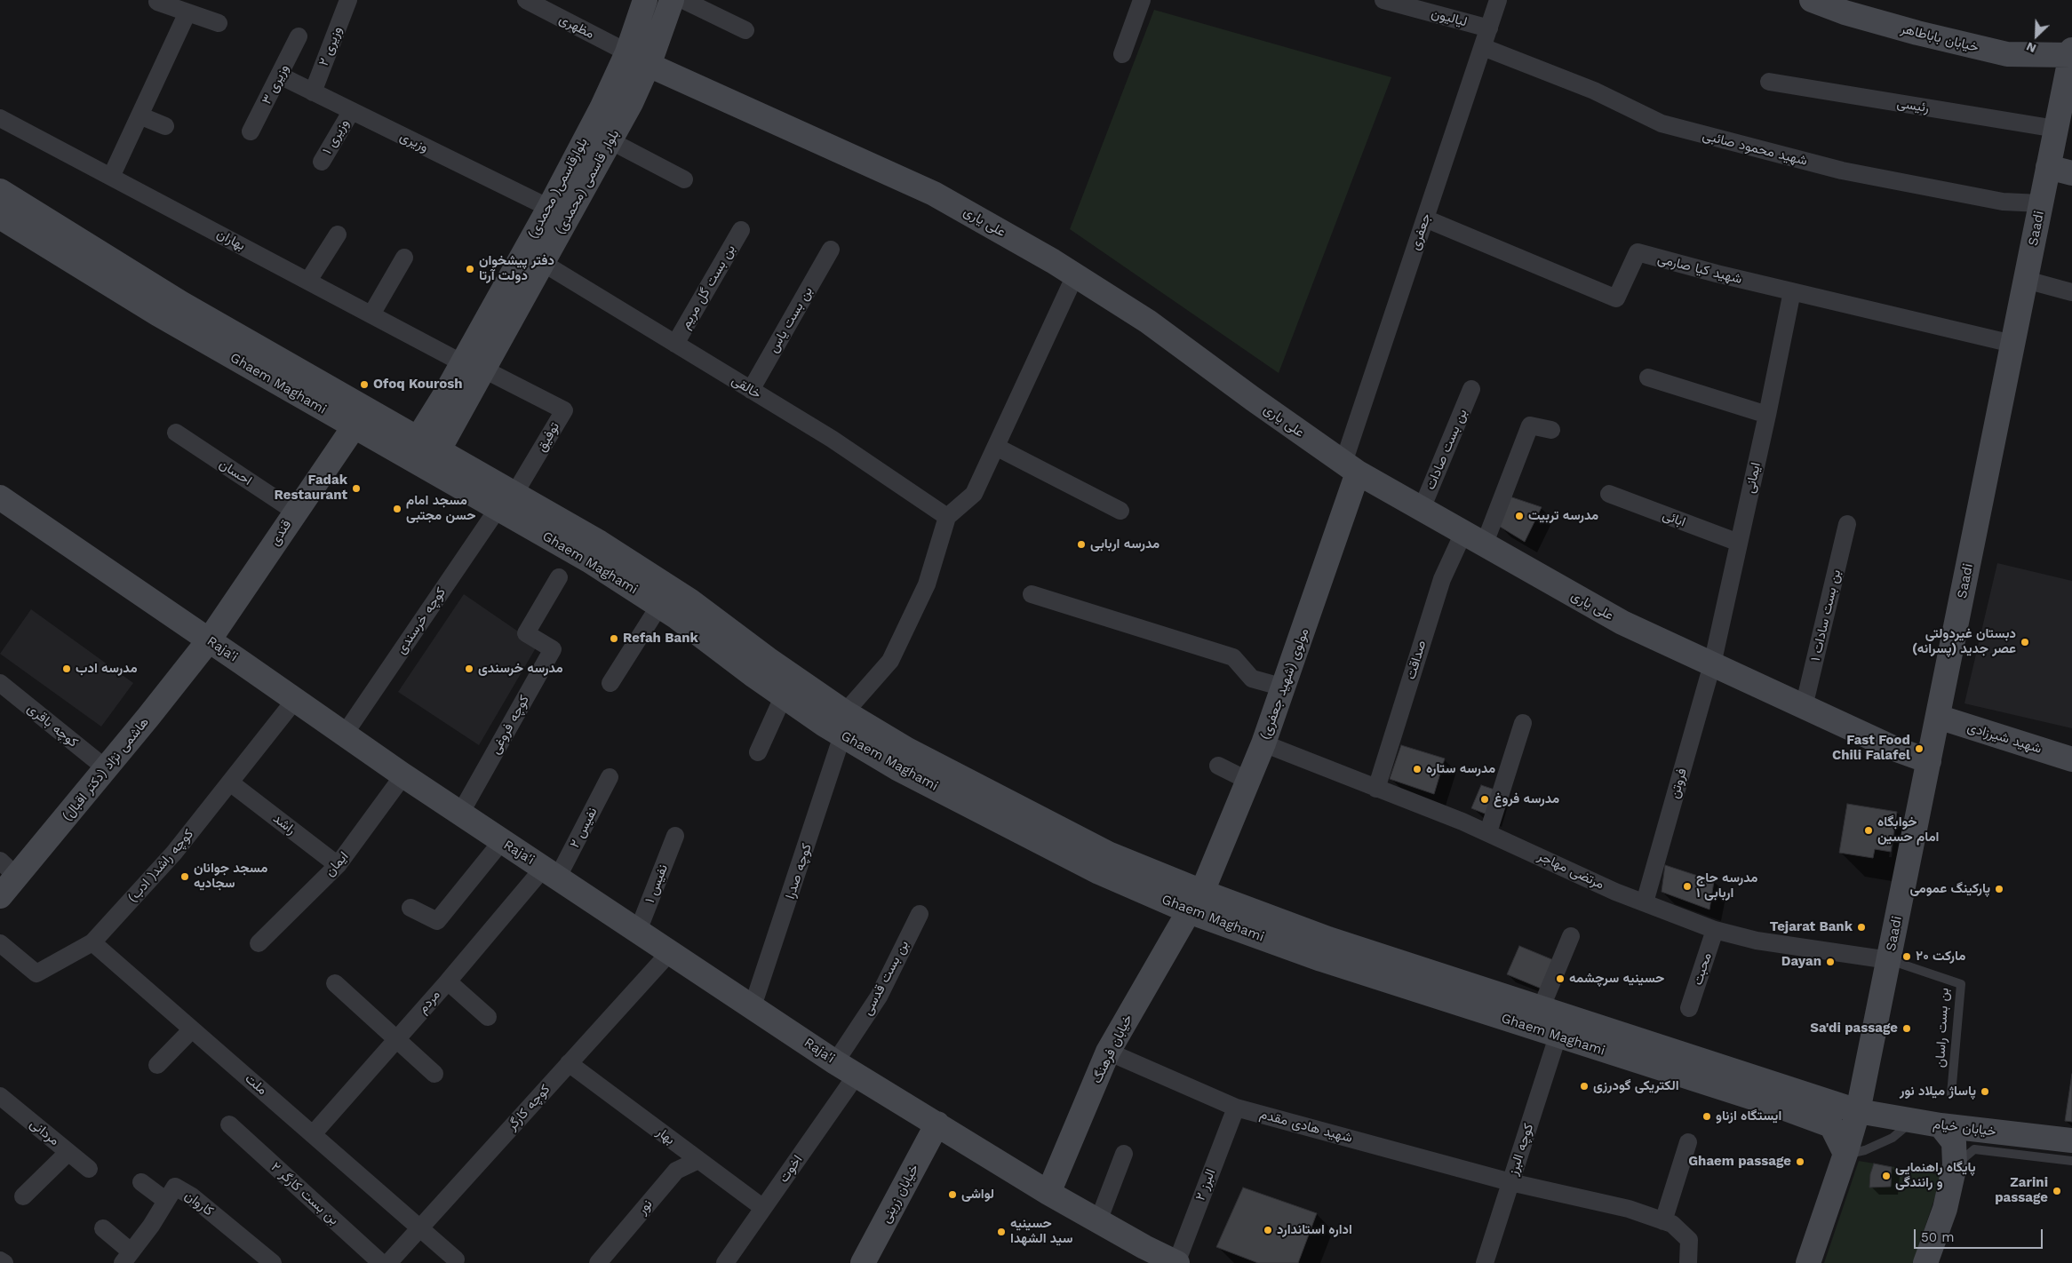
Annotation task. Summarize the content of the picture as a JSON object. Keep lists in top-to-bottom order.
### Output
{
  "streets": {
    "main road": [
      "خیابان باباطاهر",
      "بلوار قاسمی (محمدی)",
      "بلوارقاسمی( محمدی)",
      "علی یاری",
      "Saadi",
      "Ghaem Maghami",
      "قندی",
      "Raja'i",
      "مولوی (شهید جعفری)",
      "شهید شیرزادی",
      "هاشمی نژاد (دکتر اقبال)",
      "خیابان فرهنگ",
      "خیابان خیام",
      "خیابان زرینی"
    ],
    "street": [
      "لیالیون",
      "مظهری",
      "وزیری ۲",
      "وزیری ۳",
      "رئیسی",
      "وزیری ۱",
      "وزیری",
      "شهید محمود صائبی",
      "جعفری",
      "بهاران",
      "شهید کیا صارمی",
      "بن بست گل مریم",
      "بن بست یاس",
      "خالقی",
      "توفیق",
      "بن بست صادات",
      "احسان",
      "ایمانی",
      "ابائی",
      "بن بست سادات ۱",
      "کوچه خرسندی",
      "صداقت",
      "کوچه فروغی",
      "کوچه باقری",
      "فروتن",
      "راشد",
      "نفیس ۲",
      "ایمان",
      "کوچه راشد( ادب)",
      "مرتضی مهاجر",
      "کوچه صدرا",
      "نفیس ‍۱",
      "محبت",
      "بن بست قدسی",
      "مردم",
      "ملت",
      "کوچه کارگر",
      "شهید هادی مقدم",
      "مردانی",
      "بهار",
      "کوچه البرز",
      "اخوت",
      "البرز ۲",
      "بن بست کارگر ۲",
      "کاروان",
      "نور"
    ],
    "lane": ["بن بست راسان"]
  },
  "crossings": [
    ["لیالیون", "جعفری"],
    ["مظهری", "بلوارقاسمی( محمدی)"],
    ["مظهری", "علی یاری"],
    ["خیابان باباطاهر", "Saadi"],
    ["وزیری ۲", "وزیری"],
    ["وزیری ۳", "وزیری"],
    ["رئیسی", "Saadi"],
    ["وزیری ۱", "وزیری"],
    ["وزیری", "بلوارقاسمی( محمدی)"],
    ["شهید محمود صائبی", "Saadi"],
    ["شهید محمود صائبی", "جعفری"],
    ["بلوار قاسمی (محمدی)", "بلوارقاسمی( محمدی)"],
    ["بلوار قاسمی (محمدی)", "علی یاری"],
    ["بلوار قاسمی (محمدی)", "Ghaem Maghami"],
    ["بلوار قاسمی (محمدی)", "خالقی"],
    ["بلوار قاسمی (محمدی)", "توفیق"],
    ["بلوارقاسمی( محمدی)", "علی یاری"],
    ["بلوارقاسمی( محمدی)", "بهاران"],
    ["بلوارقاسمی( محمدی)", "Ghaem Maghami"],
    ["علی یاری", "Saadi"],
    ["علی یاری", "جعفری"],
    ["علی یاری", "بن بست صادات"],
    ["علی یاری", "ایمانی"],
    ["علی یاری", "بن بست سادات ۱"],
    ["علی یاری", "صداقت"],
    ["علی یاری", "مولوی (شهید جعفری)"],
    ["علی یاری", "فروتن"],
    ["Saadi", "شهید کیا صارمی"],
    ["Saadi", "Ghaem Maghami"],
    ["Saadi", "شهید شیرزادی"],
    ["Saadi", "مرتضی مهاجر"],
    ["Saadi", "بن بست راسان"],
    ["Saadi", "خیابان خیام"],
    ["جعفری", "شهید کیا صارمی"],
    ["جعفری", "مولوی (شهید جعفری)"],
    ["شهید کیا صارمی", "ایمانی"],
    ["بن بست گل مریم", "خالقی"],
    ["بن بست یاس", "خالقی"],
    ["Ghaem Maghami", "توفیق"],
    ["Ghaem Maghami", "قندی"],
    ["Ghaem Maghami", "کوچه خرسندی"],
    ["Ghaem Maghami", "مولوی (شهید جعفری)"],
    ["Ghaem Maghami", "کوچه صدرا"],
    ["Ghaem Maghami", "خیابان فرهنگ"],
    ["Ghaem Maghami", "خیابان خیام"],
    ["Ghaem Maghami", "کوچه البرز"],
    ["توفیق", "کوچه خرسندی"],
    ["احسان", "قندی"],
    ["ایمانی", "ابائی"],
    ["ایمانی", "فروتن"],
    ["قندی", "Raja'i"],
    ["قندی", "هاشمی نژاد (دکتر اقبال)"],
    ["کوچه خرسندی", "Raja'i"],
    ["Raja'i", "کوچه فروغی"],
    ["Raja'i", "هاشمی نژاد (دکتر اقبال)"],
    ["Raja'i", "نفیس ۲"],
    ["Raja'i", "ایمان"],
    ["Raja'i", "کوچه راشد( ادب)"],
    ["Raja'i", "کوچه صدرا"],
    ["Raja'i", "نفیس ‍۱"],
    ["Raja'i", "بن بست قدسی"],
    ["Raja'i", "مردم"],
    ["Raja'i", "خیابان فرهنگ"],
    ["Raja'i", "کوچه کارگر"],
    ["Raja'i", "اخوت"],
    ["Raja'i", "البرز ۲"],
    ["Raja'i", "خیابان زرینی"],
    ["صداقت", "مرتضی مهاجر"],
    ["مولوی (شهید جعفری)", "مرتضی مهاجر"],
    ["مولوی (شهید جعفری)", "خیابان فرهنگ"],
    ["کوچه باقری", "هاشمی نژاد (دکتر اقبال)"],
    ["فروتن", "مرتضی مهاجر"],
    ["راشد", "ایمان"],
    ["راشد", "کوچه راشد( ادب)"],
    ["نفیس ۲", "مردم"],
    ["کوچه راشد( ادب)", "ملت"],
    ["مرتضی مهاجر", "محبت"],
    ["مرتضی مهاجر", "بن بست راسان"],
    ["مردم", "ملت"],
    ["خیابان فرهنگ", "شهید هادی مقدم"],
    ["ملت", "کوچه کارگر"],
    ["کوچه کارگر", "بهار"],
    ["شهید هادی مقدم", "کوچه البرز"],
    ["شهید هادی مقدم", "البرز ۲"],
    ["بهار", "اخوت"],
    ["بهار", "نور"]
  ],
  "places": [
    "دفتر پیشخوان دولت آرتا",
    "Ofoq Kourosh",
    "Fadak Restaurant",
    "مسجد امام حسن مجتبی",
    "مدرسه تربیت",
    "مدرسه اربابی",
    "Refah Bank",
    "دبستان غیردولتی عصر جدید (پسرانه)",
    "مدرسه ادب",
    "مدرسه خرسندی",
    "Fast Food Chili Falafel",
    "مدرسه ستاره",
    "مدرسه فروغ",
    "خوابگاه امام حسین",
    "مسجد جوانان سجادیه",
    "مدرسه حاج اربابی ۱",
    "پارکینگ عمومی",
    "Tejarat Bank",
    "مارکت ۲۰",
    "Dayan",
    "حسینیه سرچشمه",
    "Sa'di passage",
    "الکتریکی گودرزی",
    "پاساژ میلاد نور",
    "ایستگاه ازناو",
    "Ghaem passage",
    "پایگاه راهنمایی و رانندگی",
    "Zarini passage",
    "لواشی",
    "اداره استاندارد",
    "حسینیه سید الشهدا"
  ],
  "scale_bar": "50 m",
  "north": "bottom left"
}
